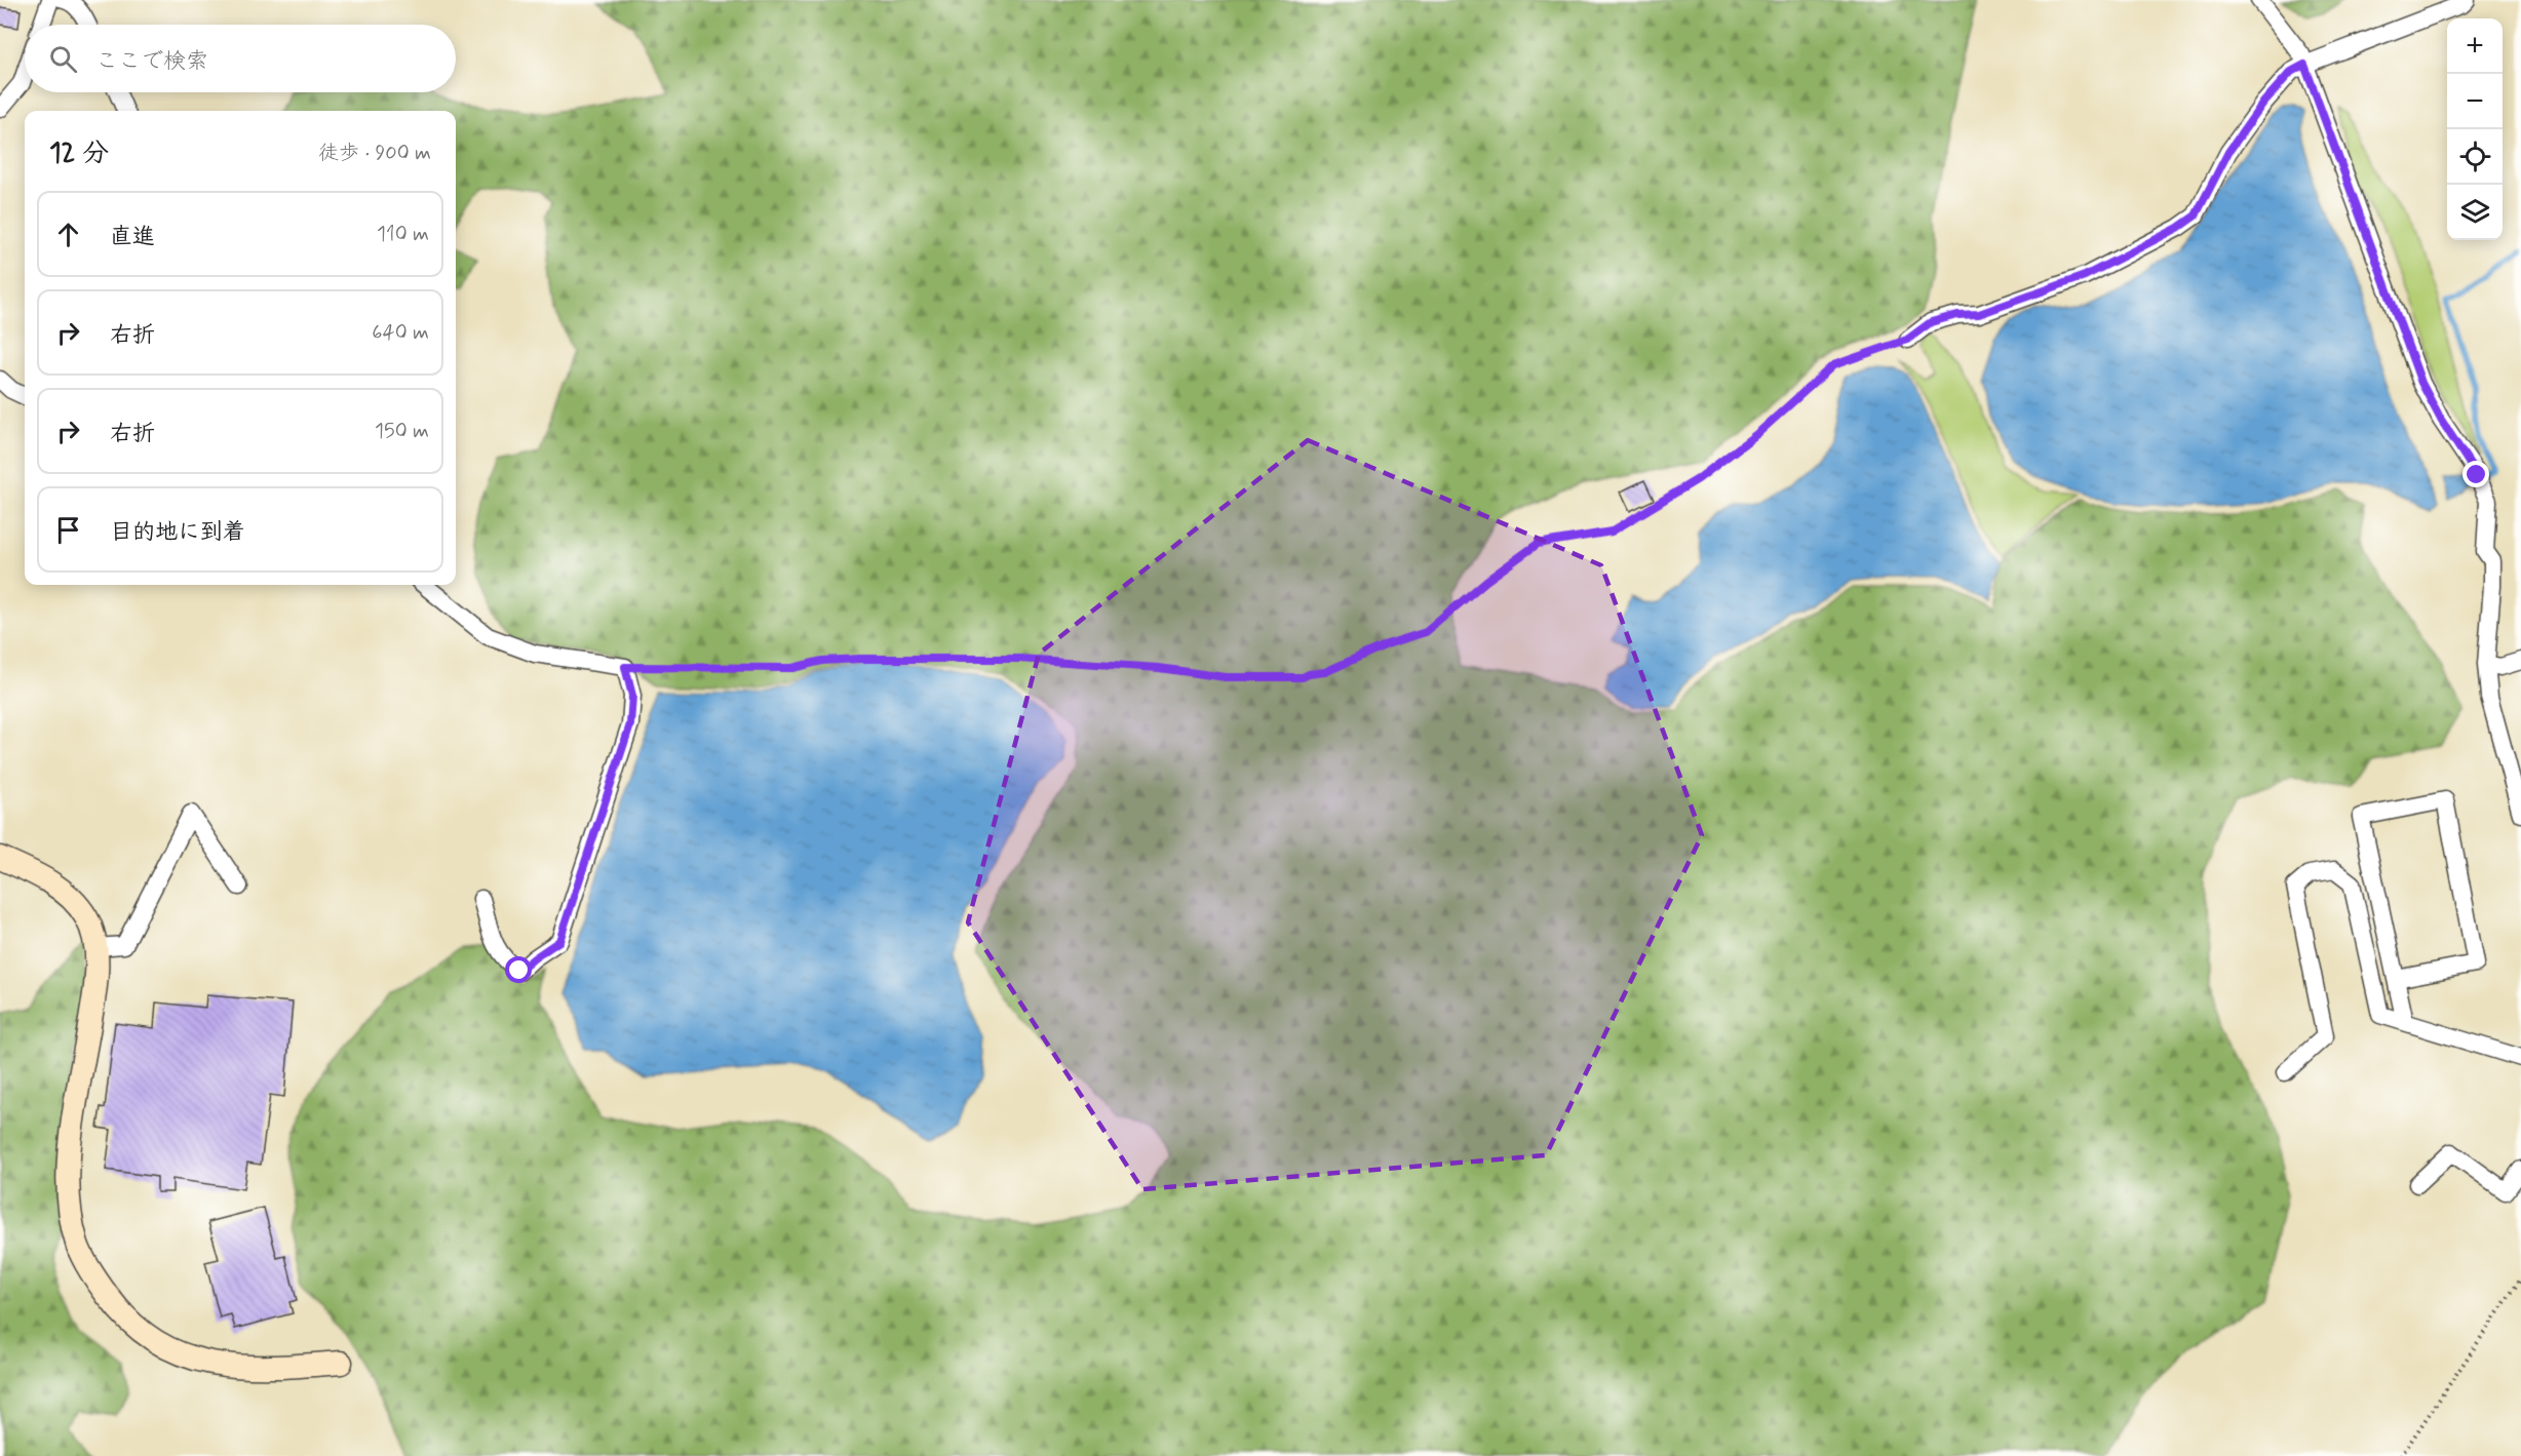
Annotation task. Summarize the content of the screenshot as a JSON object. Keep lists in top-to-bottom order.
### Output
{
  "page": {
    "map_buttons": ["+", "−"],
    "search": "ここで検索",
    "heading": ["12 分", "徒歩 · 900 m"],
    "list": [
      ["直進", "110 m"],
      ["右折", "640 m"],
      ["右折", "150 m"],
      "目的地に到着"
    ]
  }
}
